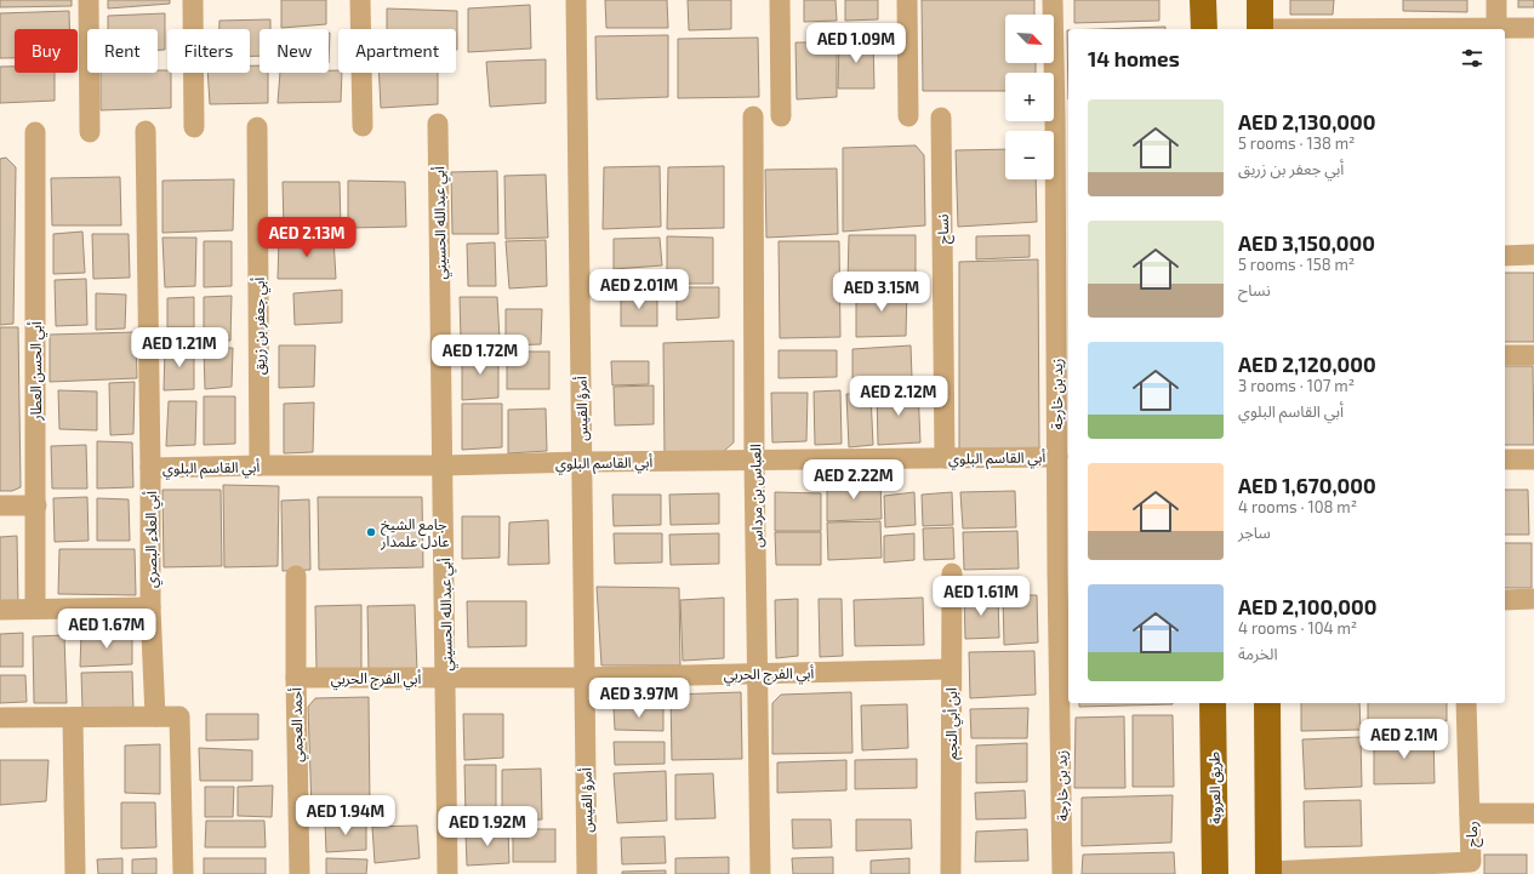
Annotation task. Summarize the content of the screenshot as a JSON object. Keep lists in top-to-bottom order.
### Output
{
  "streets": {
    "main road": ["طريق العروبة"],
    "street": [
      "أبي عبدالله الحسيني",
      "نساح",
      "أبي جعفر بن زريق",
      "أبي الحسن العطار",
      "زيد بن خارجة",
      "أمرؤ القيس",
      "أبي القاسم البلوي",
      "العباس بن مرداس",
      "أبي العلاء البصري",
      "أبي الفرج الحربي",
      "ابن أبي النجم",
      "أحمد العجمي",
      "رماح"
    ]
  },
  "crossings": [
    ["أبي عبدالله الحسيني", "أبي القاسم البلوي"],
    ["أبي عبدالله الحسيني", "أبي الفرج الحربي"],
    ["نساح", "أبي القاسم البلوي"],
    ["أبي جعفر بن زريق", "أبي القاسم البلوي"],
    ["زيد بن خارجة", "أبي القاسم البلوي"],
    ["أمرؤ القيس", "أبي القاسم البلوي"],
    ["أمرؤ القيس", "أبي الفرج الحربي"],
    ["أبي القاسم البلوي", "العباس بن مرداس"],
    ["أبي القاسم البلوي", "أبي العلاء البصري"],
    ["العباس بن مرداس", "أبي الفرج الحربي"],
    ["أبي الفرج الحربي", "ابن أبي النجم"],
    ["أبي الفرج الحربي", "أحمد العجمي"]
  ],
  "places": ["جامع الشيخ عادل علمدار"],
  "north": "bottom right",
  "page": {
    "map_buttons": ["+", "−"],
    "price": [
      "AED 1.09M",
      "AED 2.13M",
      "AED 2.01M",
      "AED 3.15M",
      "AED 1.21M",
      "AED 1.72M",
      "AED 2.12M",
      "AED 2.22M",
      "AED 1.61M",
      "AED 1.67M",
      "AED 3.97M",
      "AED 2.1M",
      "AED 1.94M",
      "AED 1.92M"
    ],
    "chip": [
      "Buy",
      "Rent",
      "Filters",
      "New",
      "Apartment"
    ],
    "heading": "14 homes",
    "list": [
      {
        "name": "AED 2,130,000",
        "note": "5 rooms · 138 m² · أبي جعفر بن زريق"
      },
      {
        "name": "AED 3,150,000",
        "note": "5 rooms · 158 m² · نساح"
      },
      {
        "name": "AED 2,120,000",
        "note": "3 rooms · 107 m² · أبي القاسم البلوي"
      },
      {
        "name": "AED 1,670,000",
        "note": "4 rooms · 108 m² · ساجر"
      },
      {
        "name": "AED 2,100,000",
        "note": "4 rooms · 104 m² · الخرمة"
      }
    ]
  }
}
